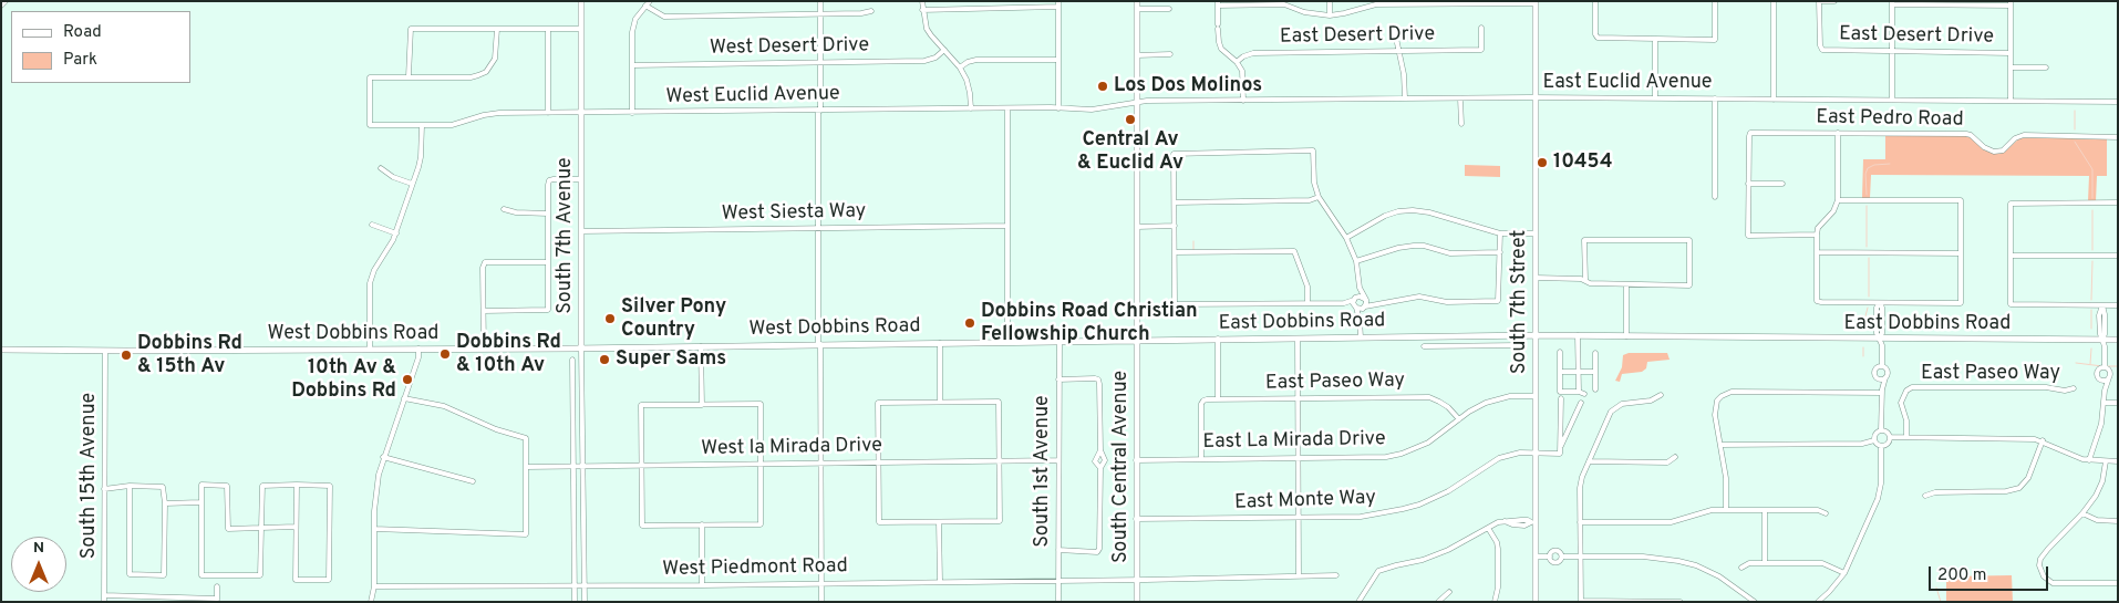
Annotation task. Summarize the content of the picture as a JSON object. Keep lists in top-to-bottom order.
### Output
{
  "streets": {
    "main road": [
      "South 7th Avenue",
      "South 7th Street",
      "East Dobbins Road",
      "West Dobbins Road",
      "South Central Avenue"
    ],
    "street": [
      "East Desert Drive",
      "West Desert Drive",
      "East Euclid Avenue",
      "West Euclid Avenue",
      "East Pedro Road",
      "West Siesta Way",
      "East Paseo Way",
      "East La Mirada Drive",
      "West la Mirada Drive",
      "South 1st Avenue",
      "South 15th Avenue",
      "East Monte Way",
      "West Piedmont Road"
    ]
  },
  "crossings": [
    ["East Euclid Avenue", "West Euclid Avenue"],
    ["East Euclid Avenue", "South 7th Street"],
    ["East Euclid Avenue", "South Central Avenue"],
    ["West Euclid Avenue", "South 7th Avenue"],
    ["West Euclid Avenue", "South Central Avenue"],
    ["West Siesta Way", "South 7th Avenue"],
    ["South 7th Avenue", "West Dobbins Road"],
    ["South 7th Avenue", "West la Mirada Drive"],
    ["South 7th Avenue", "West Piedmont Road"],
    ["South 7th Street", "East Dobbins Road"],
    ["South 7th Street", "East La Mirada Drive"],
    ["South 7th Street", "East Monte Way"],
    ["East Dobbins Road", "West Dobbins Road"],
    ["East Dobbins Road", "South Central Avenue"],
    ["West Dobbins Road", "South Central Avenue"],
    ["West Dobbins Road", "South 1st Avenue"],
    ["West Dobbins Road", "South 15th Avenue"],
    ["East Paseo Way", "East La Mirada Drive"],
    ["East La Mirada Drive", "South Central Avenue"],
    ["West la Mirada Drive", "South 1st Avenue"],
    ["South Central Avenue", "East Monte Way"],
    ["South Central Avenue", "West Piedmont Road"],
    ["South 1st Avenue", "West Piedmont Road"]
  ],
  "places": [
    "Los Dos Molinos",
    "Central Av & Euclid Av",
    "10454",
    "Silver Pony Country",
    "Dobbins Road Christian Fellowship Church",
    "Dobbins Rd & 10th Av",
    "Dobbins Rd & 15th Av",
    "Super Sams",
    "10th Av & Dobbins Rd"
  ],
  "legend": ["Road", "Park"],
  "scale_bar": "200 m",
  "north": "top"
}
